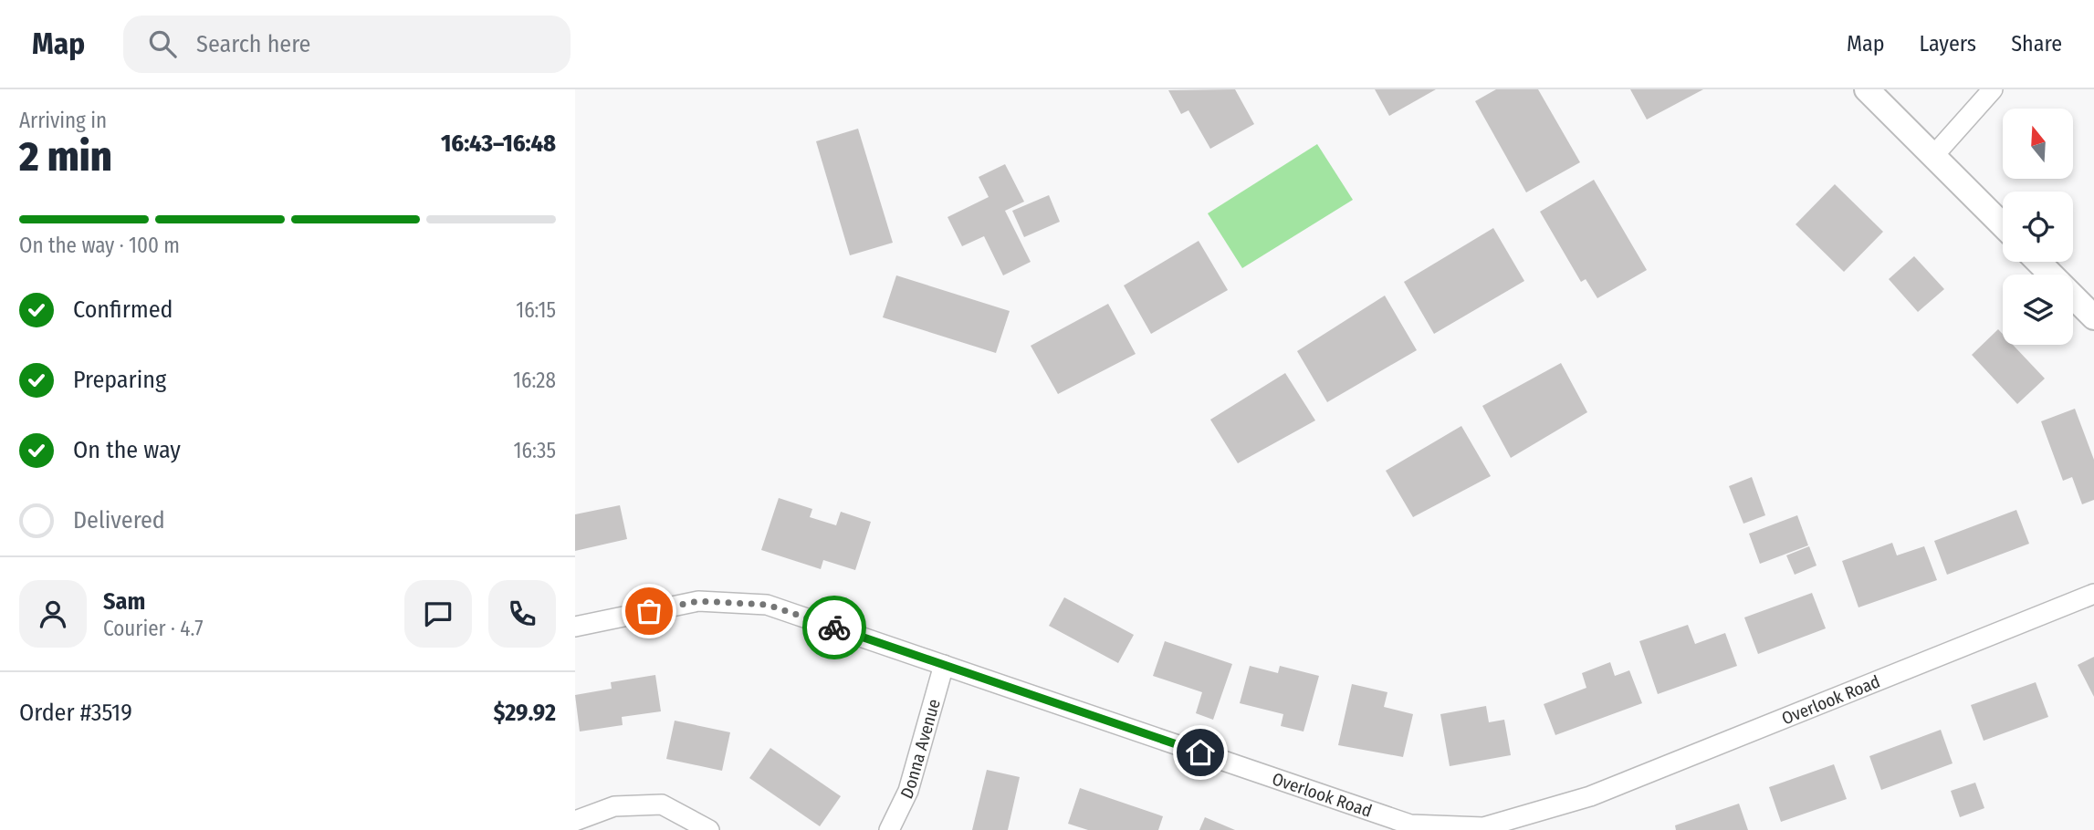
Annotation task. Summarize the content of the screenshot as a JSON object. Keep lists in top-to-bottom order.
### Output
{
  "streets": {
    "street": ["Overlook Road", "Donna Avenue"]
  },
  "crossings": [
    ["Overlook Road", "Donna Avenue"]
  ],
  "north": "top",
  "page": {
    "header": "Map",
    "search": "Search here",
    "nav": ["Map", "Layers", "Share"],
    "heading": ["2 min", "Arriving in", "16:43–16:48"],
    "panel": [
      "Sam",
      "Courier · 4.7",
      "Order #3519",
      "$29.92"
    ],
    "bar": "On the way · 100 m",
    "list": [
      ["Confirmed", "16:15"],
      ["Preparing", "16:28"],
      ["On the way", "16:35"],
      "Delivered"
    ]
  }
}
